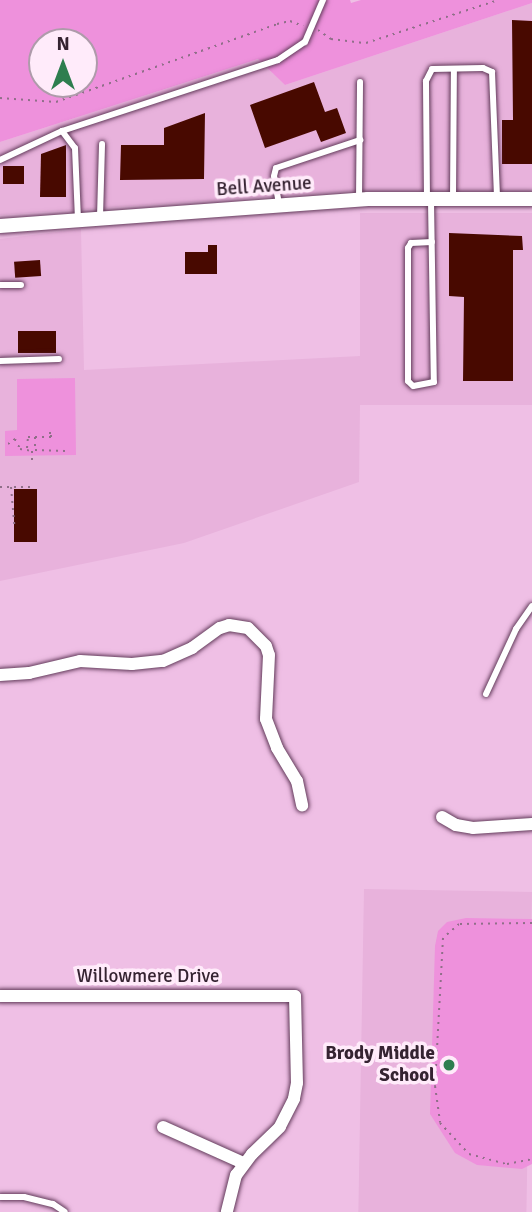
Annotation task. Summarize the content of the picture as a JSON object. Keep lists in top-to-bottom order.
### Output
{
  "streets": {
    "street": ["Bell Avenue", "Willowmere Drive"]
  },
  "places": ["Brody Middle School"],
  "north": "top"
}
